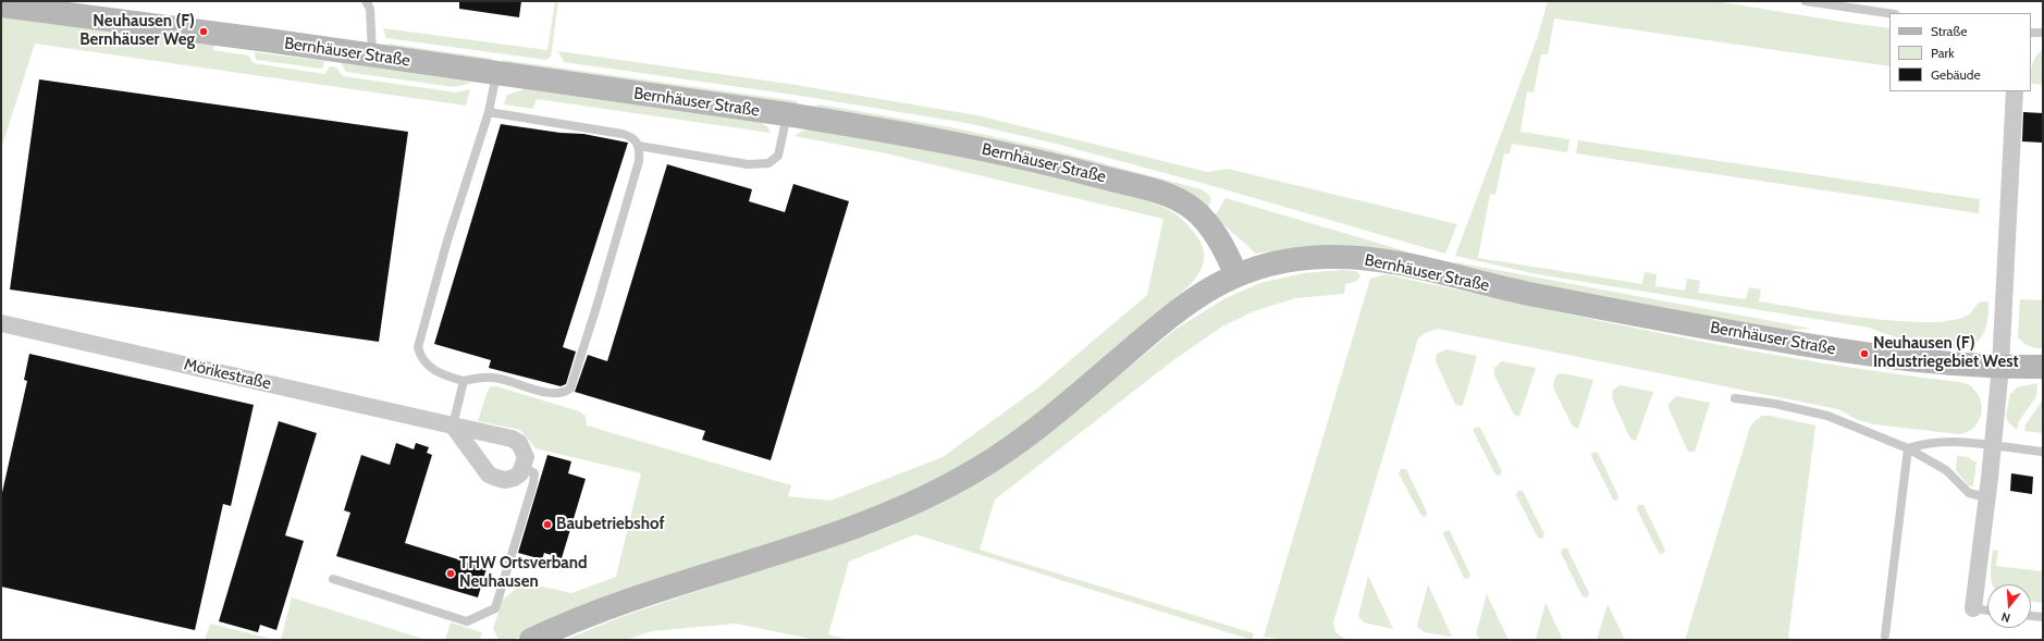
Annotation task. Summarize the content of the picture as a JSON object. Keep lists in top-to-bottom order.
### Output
{
  "streets": {
    "main road": ["Bernhäuser Straße"],
    "street": ["Mörikestraße"]
  },
  "places": [
    "Neuhausen (F) Bernhäuser Weg",
    "Neuhausen (F) Industriegebiet West",
    "Baubetriebshof",
    "THW Ortsverband Neuhausen"
  ],
  "legend": ["Straße", "Park", "Gebäude"],
  "north": "bottom"
}
